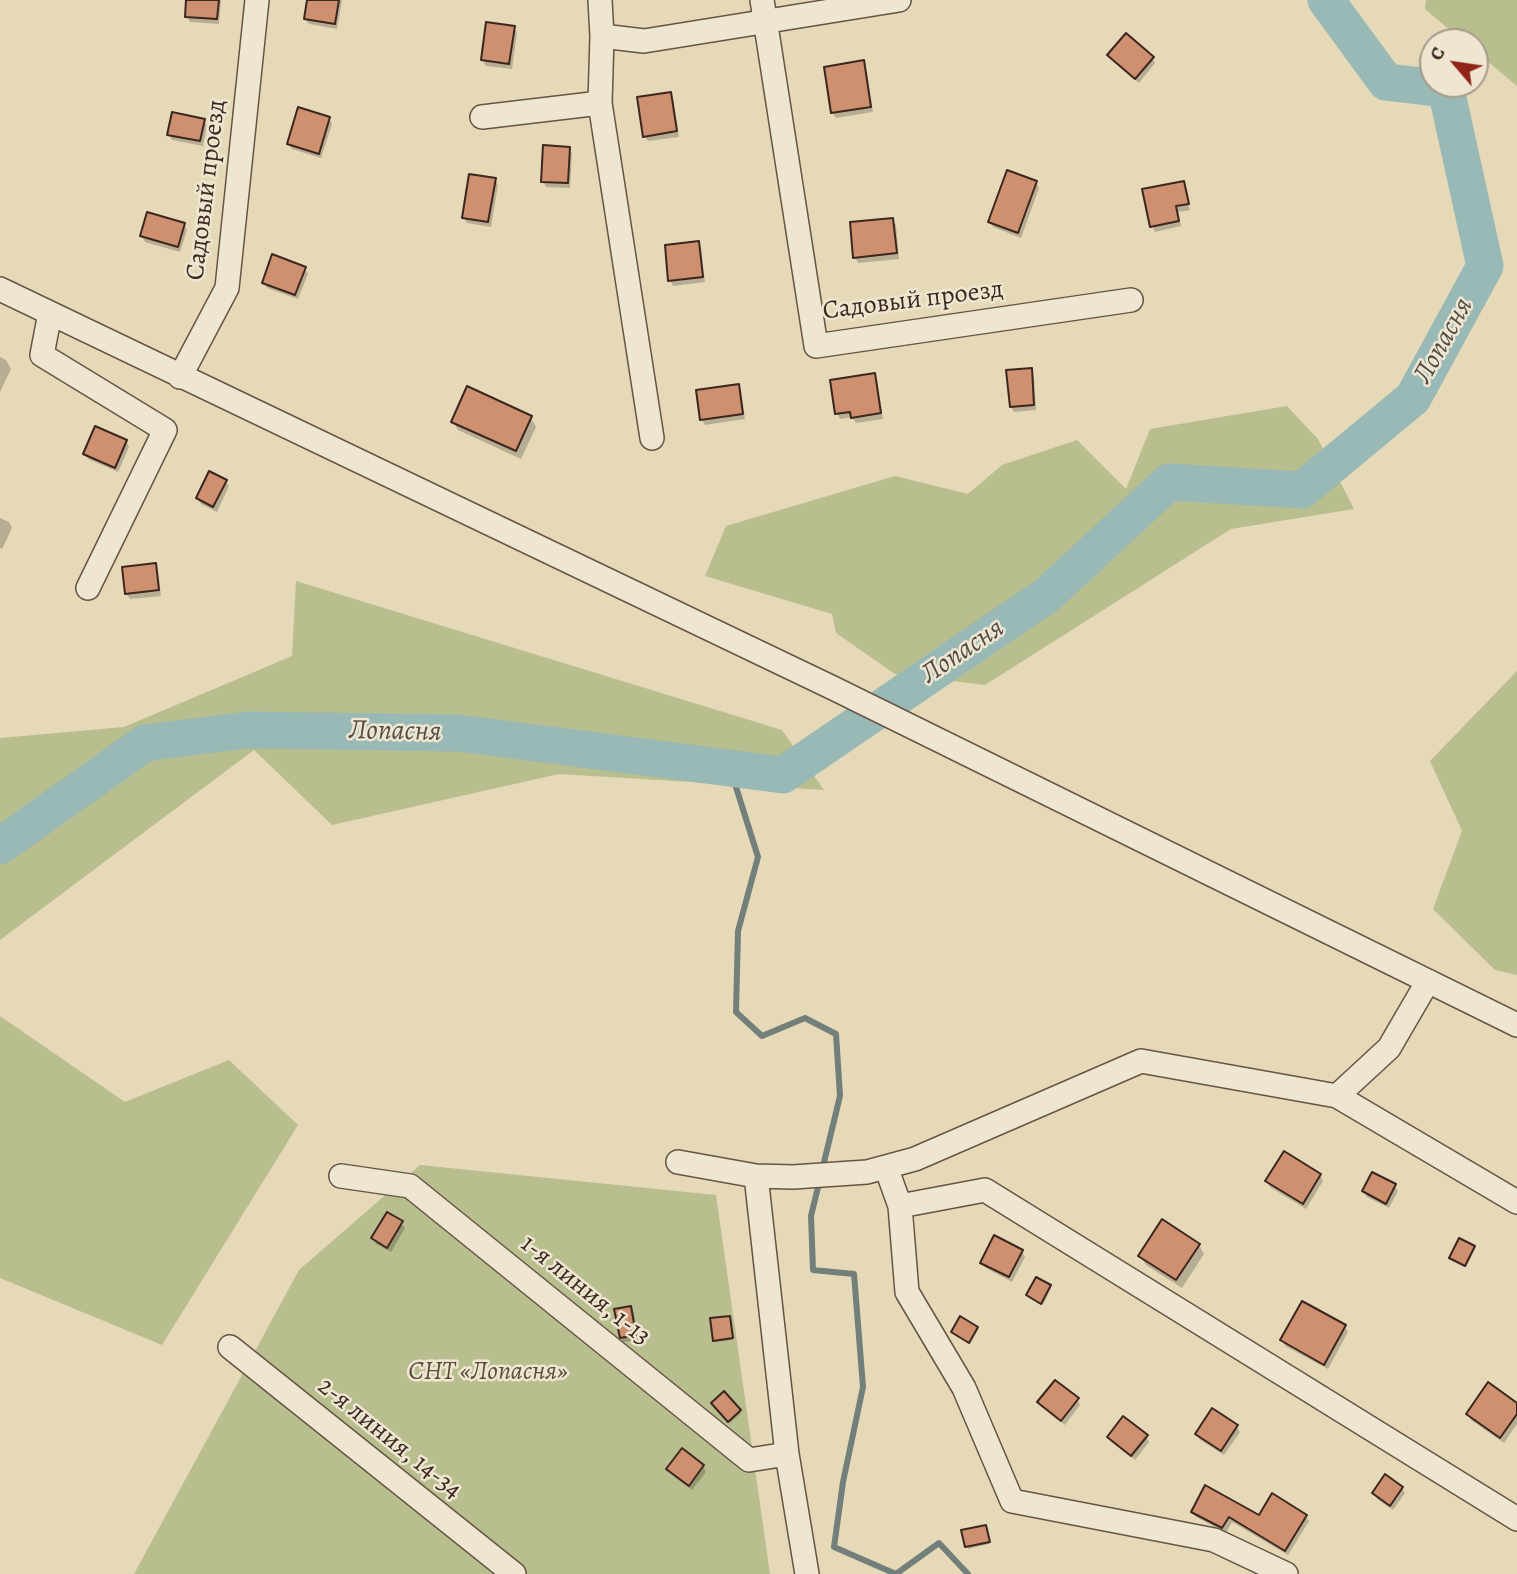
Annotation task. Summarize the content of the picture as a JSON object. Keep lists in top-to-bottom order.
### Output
{
  "streets": {
    "street": ["Садовый проезд", "1-я линия, 1-13", "2-я линия, 14-34"]
  },
  "water": ["Лопасня"],
  "parks": ["СНТ «Лопасня»"],
  "north": "top left"
}
